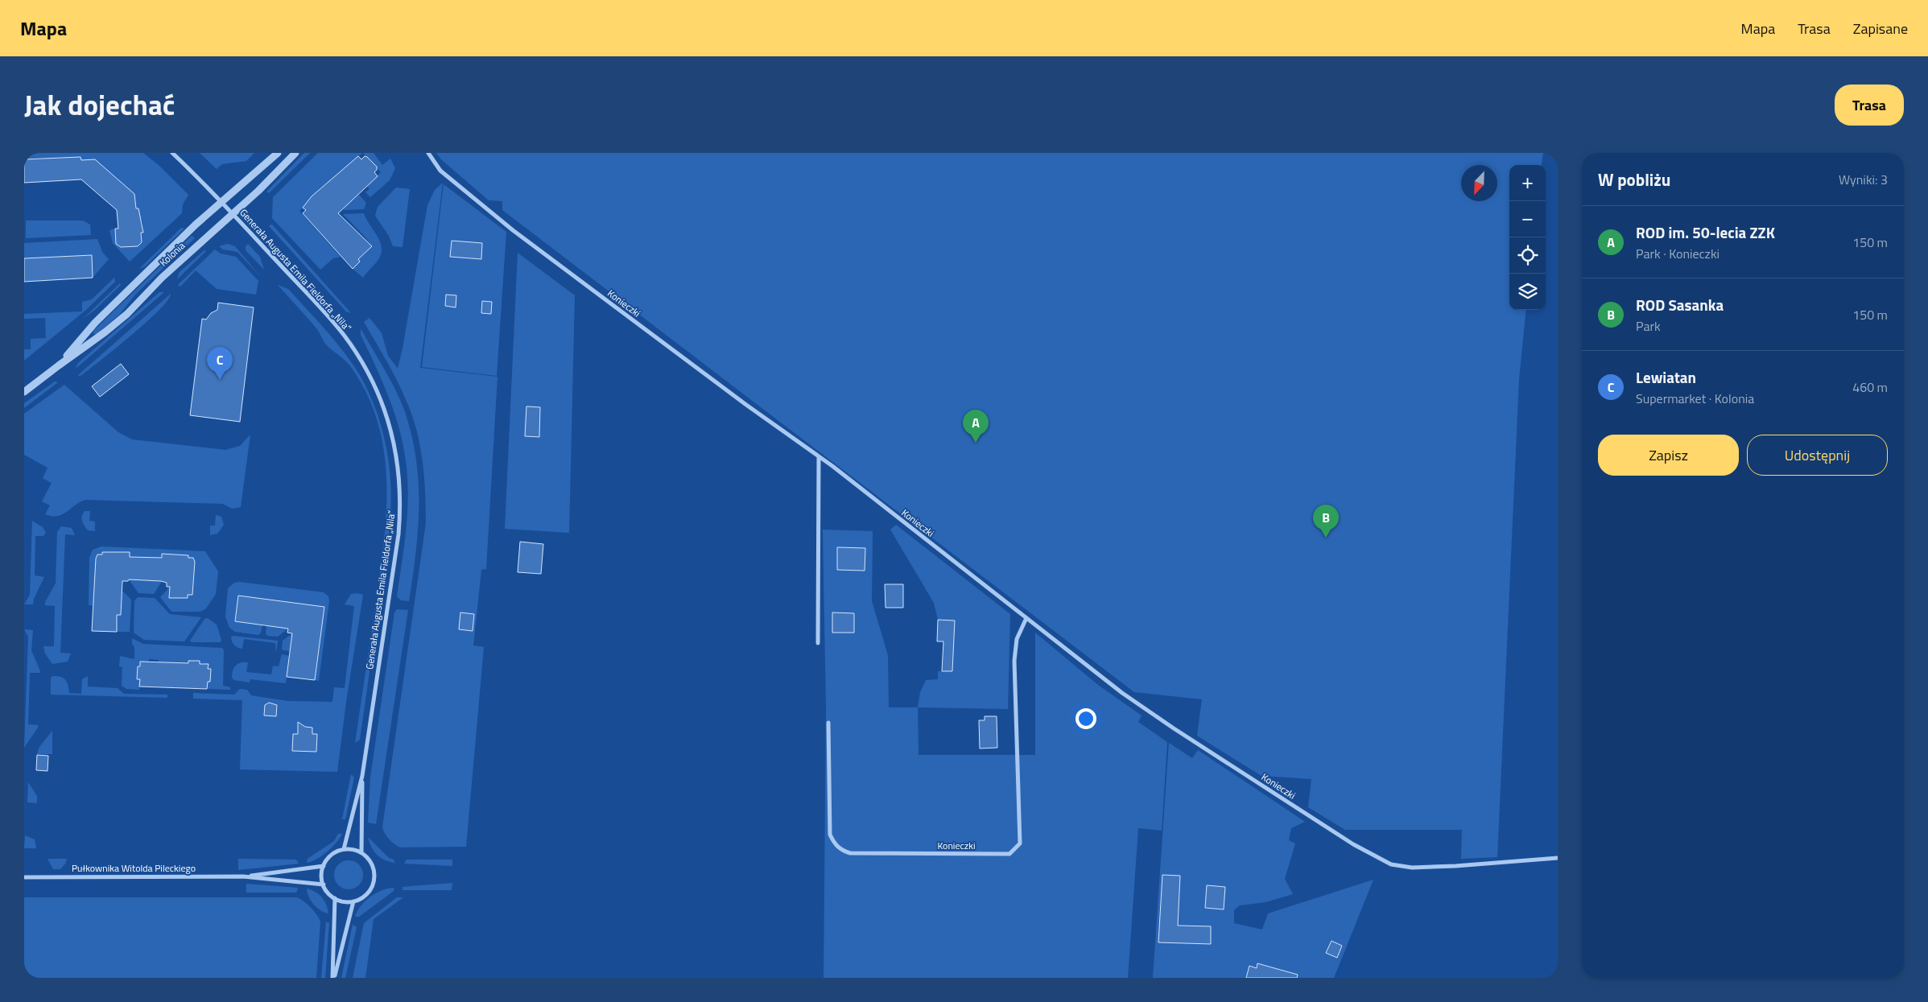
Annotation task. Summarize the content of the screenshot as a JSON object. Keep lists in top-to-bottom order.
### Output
{
  "streets": {
    "street": [
      "Kolonia",
      "Generała Augusta Emila Fieldorfa „Nila”",
      "Konieczki",
      "Pułkownika Witolda Pileckiego"
    ]
  },
  "crossings": [
    ["Kolonia", "Generała Augusta Emila Fieldorfa „Nila”"],
    ["Generała Augusta Emila Fieldorfa „Nila”", "Pułkownika Witolda Pileckiego"]
  ],
  "north": "bottom left",
  "page": {
    "header": "Mapa",
    "nav": ["Mapa", "Trasa", "Zapisane"],
    "title": "Jak dojechać",
    "buttons": [
      "Trasa",
      ["Zapisz", "Udostępnij"]
    ],
    "heading": ["W pobliżu", "Wyniki: 3"],
    "map_buttons": ["+", "−"],
    "list": [
      {
        "mark": "A",
        "name": "ROD im. 50-lecia ZZK",
        "note": "Park · Konieczki",
        "value": "150 m"
      },
      {
        "mark": "B",
        "name": "ROD Sasanka",
        "note": "Park",
        "value": "150 m"
      },
      {
        "mark": "C",
        "name": "Lewiatan",
        "note": "Supermarket · Kolonia",
        "value": "460 m"
      }
    ],
    "pins": ["C", "A", "B"]
  }
}
